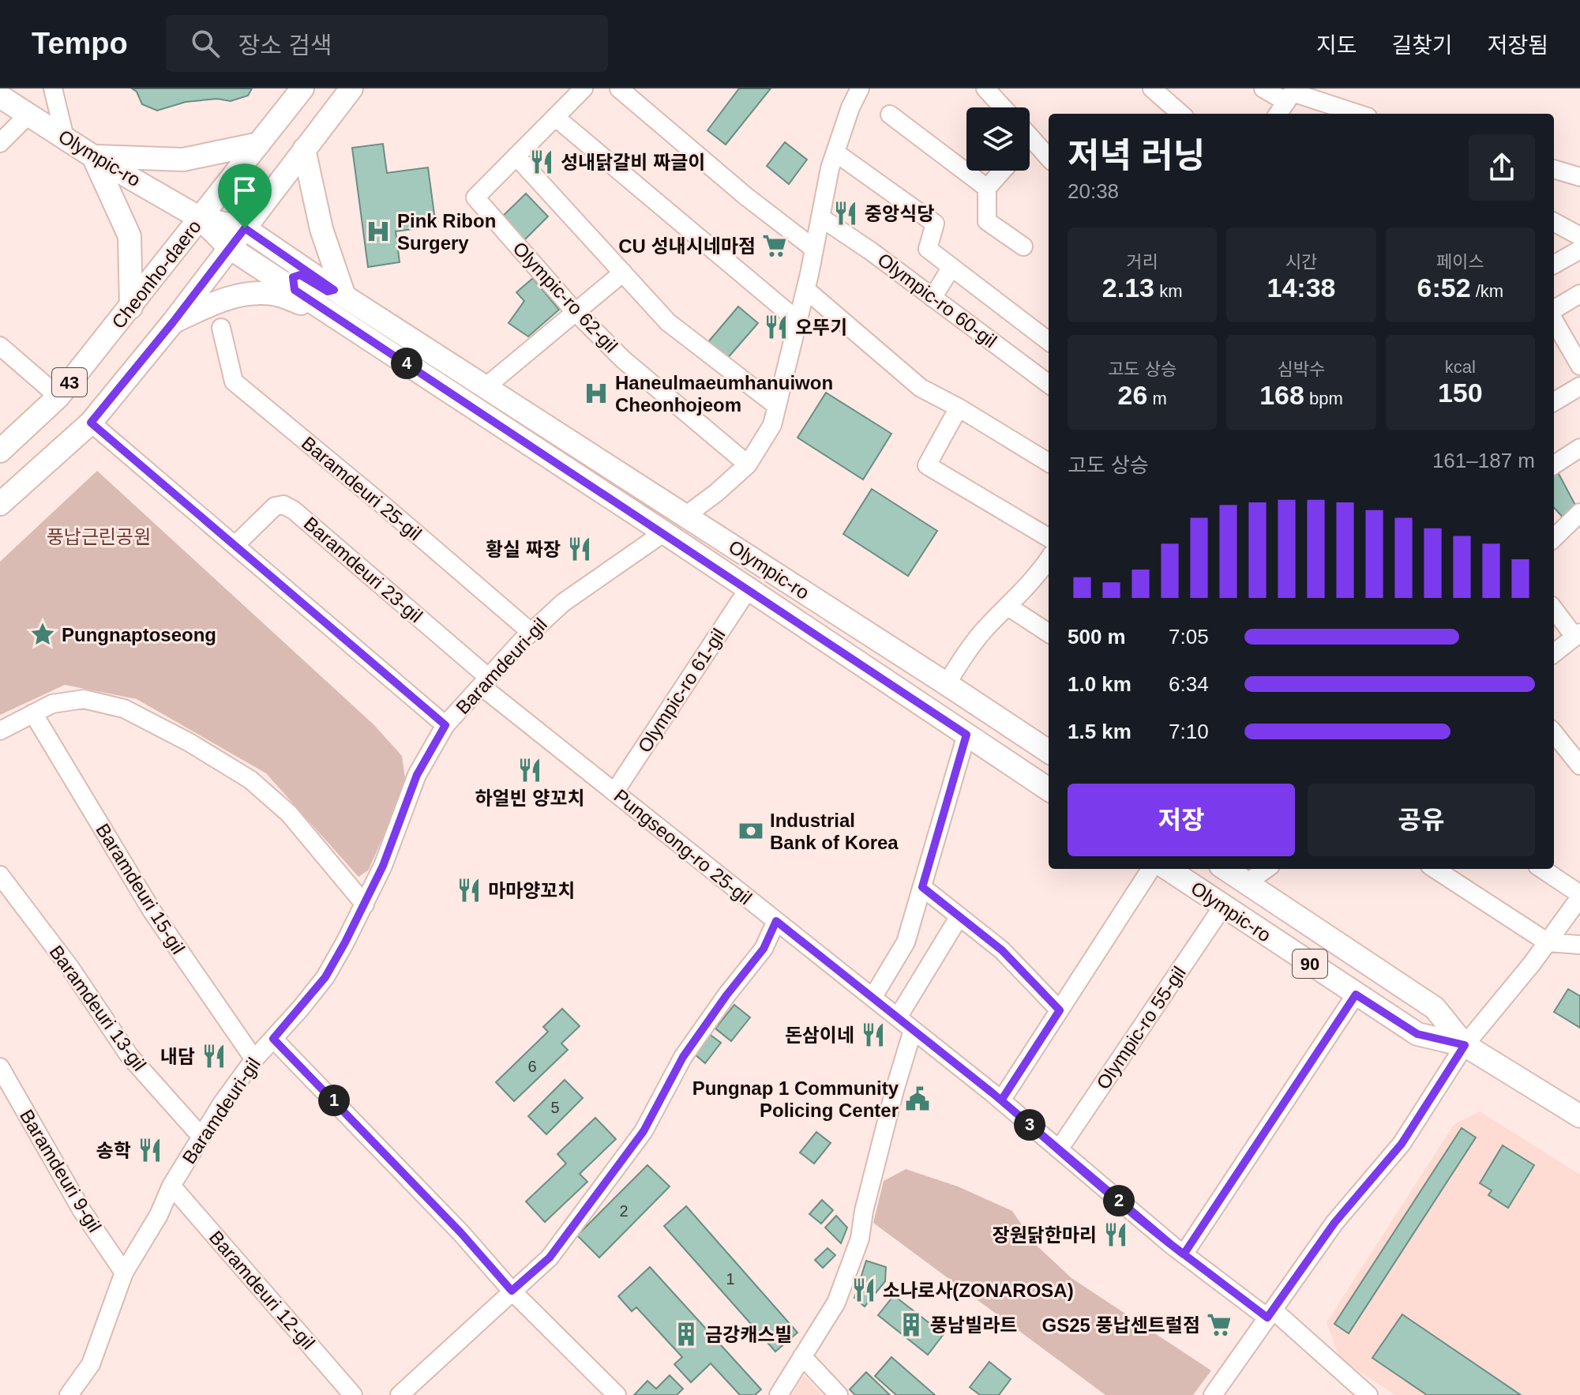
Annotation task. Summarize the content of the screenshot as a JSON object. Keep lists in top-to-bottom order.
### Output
{
  "streets": {
    "main road": [
      "Olympic-ro",
      "Cheonho-daero",
      "43",
      "90"
    ],
    "street": [
      "Olympic-ro 62-gil",
      "Olympic-ro 60-gil",
      "Baramdeuri 25-gil",
      "Baramdeuri 23-gil",
      "Baramdeuri-gil",
      "Olympic-ro 61-gil",
      "Pungseong-ro 25-gil",
      "Baramdeuri 15-gil",
      "Baramdeuri 13-gil",
      "Olympic-ro 55-gil",
      "Baramdeuri 9-gil",
      "Baramdeuri 12-gil"
    ]
  },
  "crossings": [
    ["Olympic-ro", "Cheonho-daero"],
    ["Olympic-ro", "43"],
    ["Olympic-ro", "Baramdeuri-gil"],
    ["Olympic-ro", "Olympic-ro 61-gil"],
    ["Olympic-ro", "Olympic-ro 55-gil"],
    ["Baramdeuri 25-gil", "Baramdeuri-gil"],
    ["Baramdeuri 23-gil", "Baramdeuri-gil"],
    ["Baramdeuri 23-gil", "Pungseong-ro 25-gil"],
    ["Baramdeuri-gil", "Pungseong-ro 25-gil"],
    ["Baramdeuri-gil", "Baramdeuri 15-gil"],
    ["Baramdeuri-gil", "Baramdeuri 13-gil"],
    ["Baramdeuri-gil", "Baramdeuri 9-gil"],
    ["Baramdeuri-gil", "Baramdeuri 12-gil"],
    ["Olympic-ro 61-gil", "Pungseong-ro 25-gil"],
    ["Pungseong-ro 25-gil", "Olympic-ro 55-gil"]
  ],
  "parks": ["풍납근린공원"],
  "places": {
    "restaurant": [
      "성내닭갈비 짜글이",
      "중앙식당",
      "오뚜기",
      "황실 짜장",
      "하얼빈 양꼬치",
      "마마양꼬치",
      "돈삼이네",
      "내담",
      "송학",
      "장원닭한마리",
      "소나로사(ZONAROSA)"
    ],
    "hospital": ["Pink Ribon Surgery", "Haneulmaeumhanuiwon Cheonhojeom"],
    "supermarket": ["CU 성내시네마점", "GS25 풍납센트럴점"],
    "place": ["Pungnaptoseong"],
    "bank": ["Industrial Bank of Korea"],
    "public building": ["Pungnap 1 Community Policing Center"],
    "building": ["풍남빌라트", "금강캐스빌"]
  },
  "house_numbers": [
    "6",
    "5",
    "2",
    "1"
  ],
  "page": {
    "header": "Tempo",
    "search": "장소 검색",
    "nav": ["지도", "길찾기", "저장됨"],
    "heading": ["저녁 러닝", "20:38"],
    "stats": [
      ["거리", "2.13 km"],
      ["시간", "14:38"],
      ["페이스", "6:52 /km"],
      ["고도 상승", "26 m"],
      ["심박수", "168 bpm"],
      ["kcal", "150"]
    ],
    "pins": [
      "4",
      "1",
      "3",
      "2"
    ],
    "chart": ["고도 상승", "161–187 m"],
    "list": [
      {
        "name": "500 m",
        "note": "7:05"
      },
      {
        "name": "1.0 km",
        "note": "6:34"
      },
      {
        "name": "1.5 km",
        "note": "7:10"
      }
    ],
    "buttons": ["저장", "공유"]
  }
}
